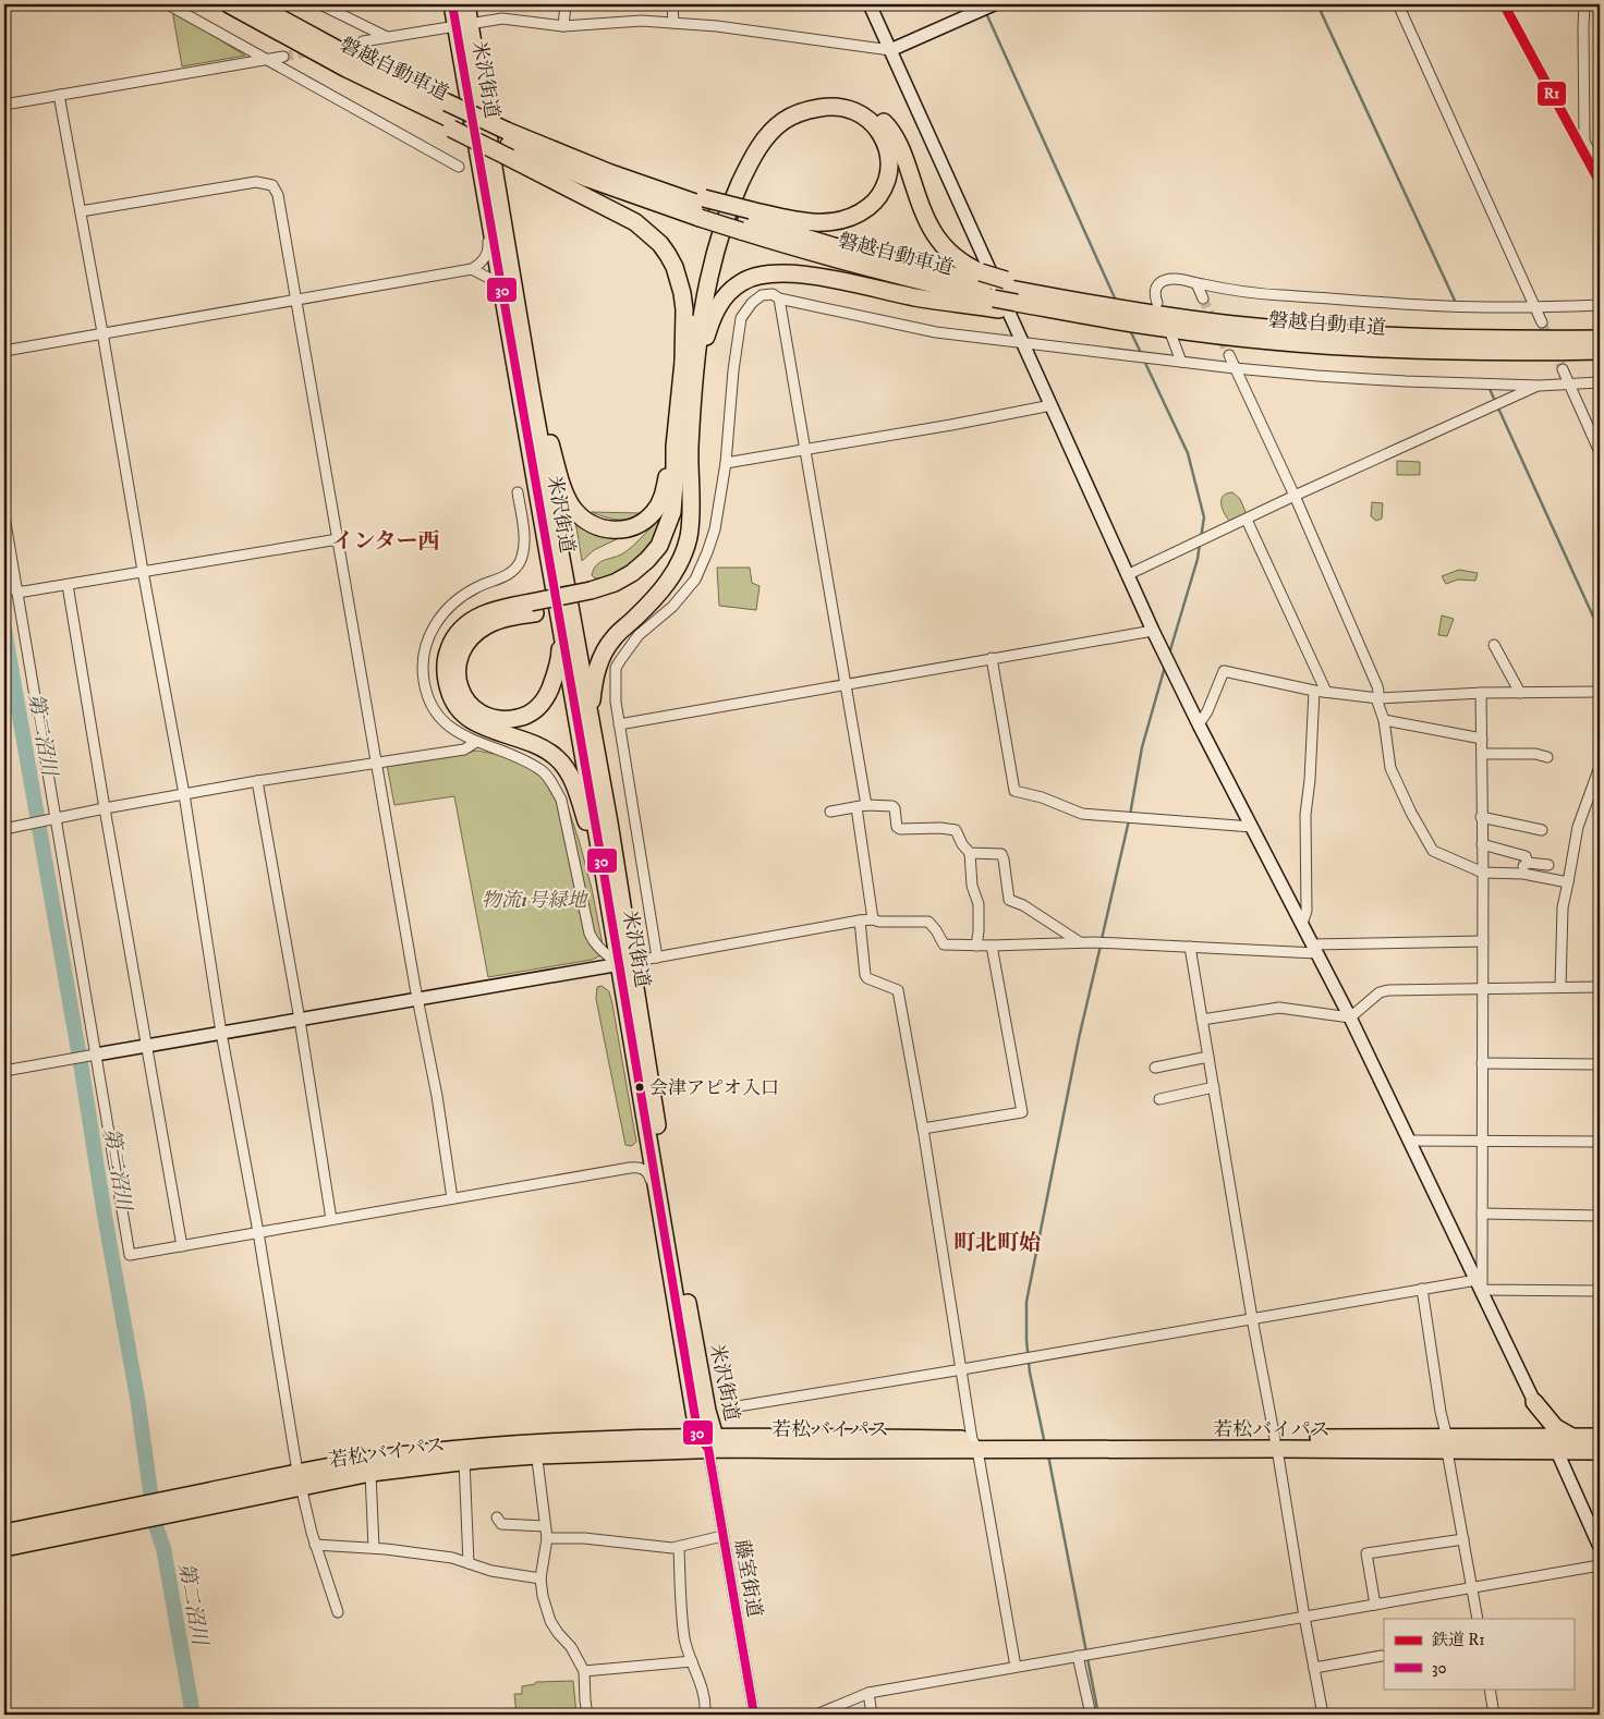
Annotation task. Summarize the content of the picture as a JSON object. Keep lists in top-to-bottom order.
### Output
{
  "streets": {
    "highway": ["磐越自動車道", "米沢街道", "若松バイパス"],
    "street": ["藤室街道"]
  },
  "crossings": [
    ["米沢街道", "若松バイパス"],
    ["米沢街道", "藤室街道"],
    ["若松バイパス", "藤室街道"]
  ],
  "districts": ["インター西", "町北町始"],
  "water": ["第二沼川"],
  "parks": ["物流1号緑地"],
  "places": ["会津アピオ入口"],
  "lines": ["rail line R1", "transit line 30"],
  "legend": ["鉄道 R1", "30"]
}
